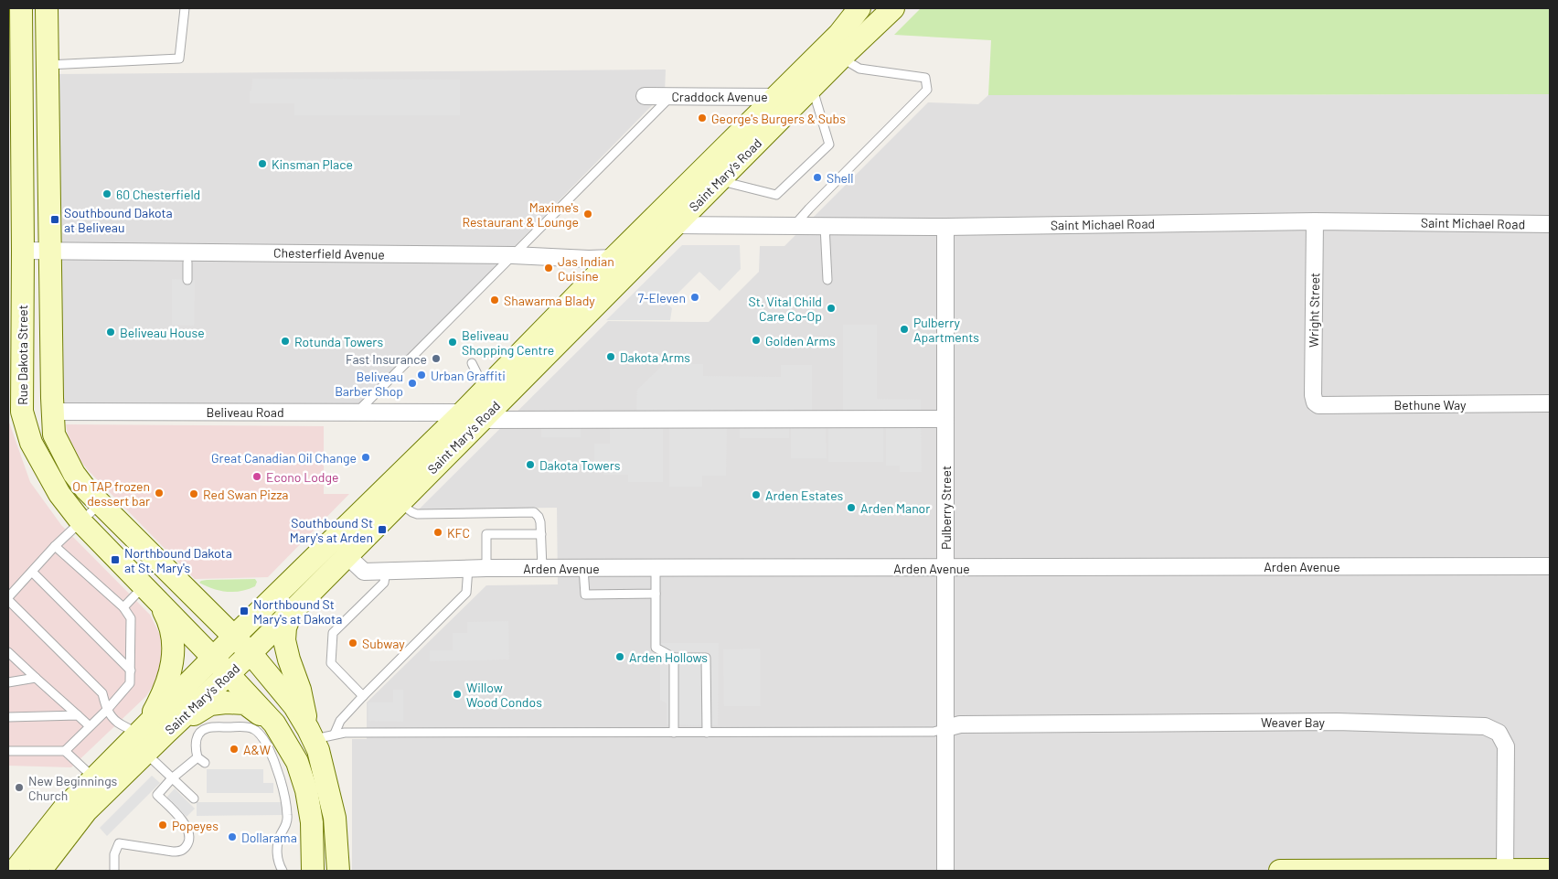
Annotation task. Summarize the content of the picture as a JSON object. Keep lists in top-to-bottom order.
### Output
{
  "streets": {
    "main road": ["Saint Mary's Road", "Rue Dakota Street", "Beliveau Road"],
    "street": [
      "Craddock Avenue",
      "Saint Michael Road",
      "Chesterfield Avenue",
      "Wright Street",
      "Bethune Way",
      "Pulberry Street",
      "Arden Avenue",
      "Weaver Bay"
    ]
  },
  "crossings": [
    ["Craddock Avenue", "Saint Mary's Road"],
    ["Saint Mary's Road", "Saint Michael Road"],
    ["Saint Mary's Road", "Chesterfield Avenue"],
    ["Saint Mary's Road", "Rue Dakota Street"],
    ["Saint Mary's Road", "Beliveau Road"],
    ["Saint Mary's Road", "Arden Avenue"],
    ["Saint Michael Road", "Wright Street"],
    ["Saint Michael Road", "Pulberry Street"],
    ["Chesterfield Avenue", "Rue Dakota Street"],
    ["Wright Street", "Bethune Way"],
    ["Rue Dakota Street", "Beliveau Road"],
    ["Pulberry Street", "Arden Avenue"],
    ["Pulberry Street", "Weaver Bay"]
  ],
  "places": {
    "other": [
      "George's Burgers & Subs",
      "Kinsman Place",
      "Shell",
      "60 Chesterfield",
      "Maxime's Restaurant & Lounge",
      "Jas Indian Cuisine",
      "7-Eleven",
      "Shawarma Blady",
      "St. Vital Child Care Co-Op",
      "Pulberry Apartments",
      "Beliveau House",
      "Golden Arms",
      "Rotunda Towers",
      "Beliveau Shopping Centre",
      "Dakota Arms",
      "Fast Insurance",
      "Urban Graffiti",
      "Beliveau Barber Shop",
      "Great Canadian Oil Change",
      "Dakota Towers",
      "Econo Lodge",
      "On TAP frozen dessert bar",
      "Red Swan Pizza",
      "Arden Estates",
      "Arden Manor",
      "KFC",
      "Subway",
      "Arden Hollows",
      "Willow Wood Condos",
      "A&W",
      "New Beginnings Church",
      "Popeyes",
      "Dollarama"
    ],
    "transit": [
      "Southbound Dakota at Beliveau",
      "Southbound St Mary's at Arden",
      "Northbound Dakota at St. Mary's",
      "Northbound St Mary's at Dakota"
    ]
  }
}
